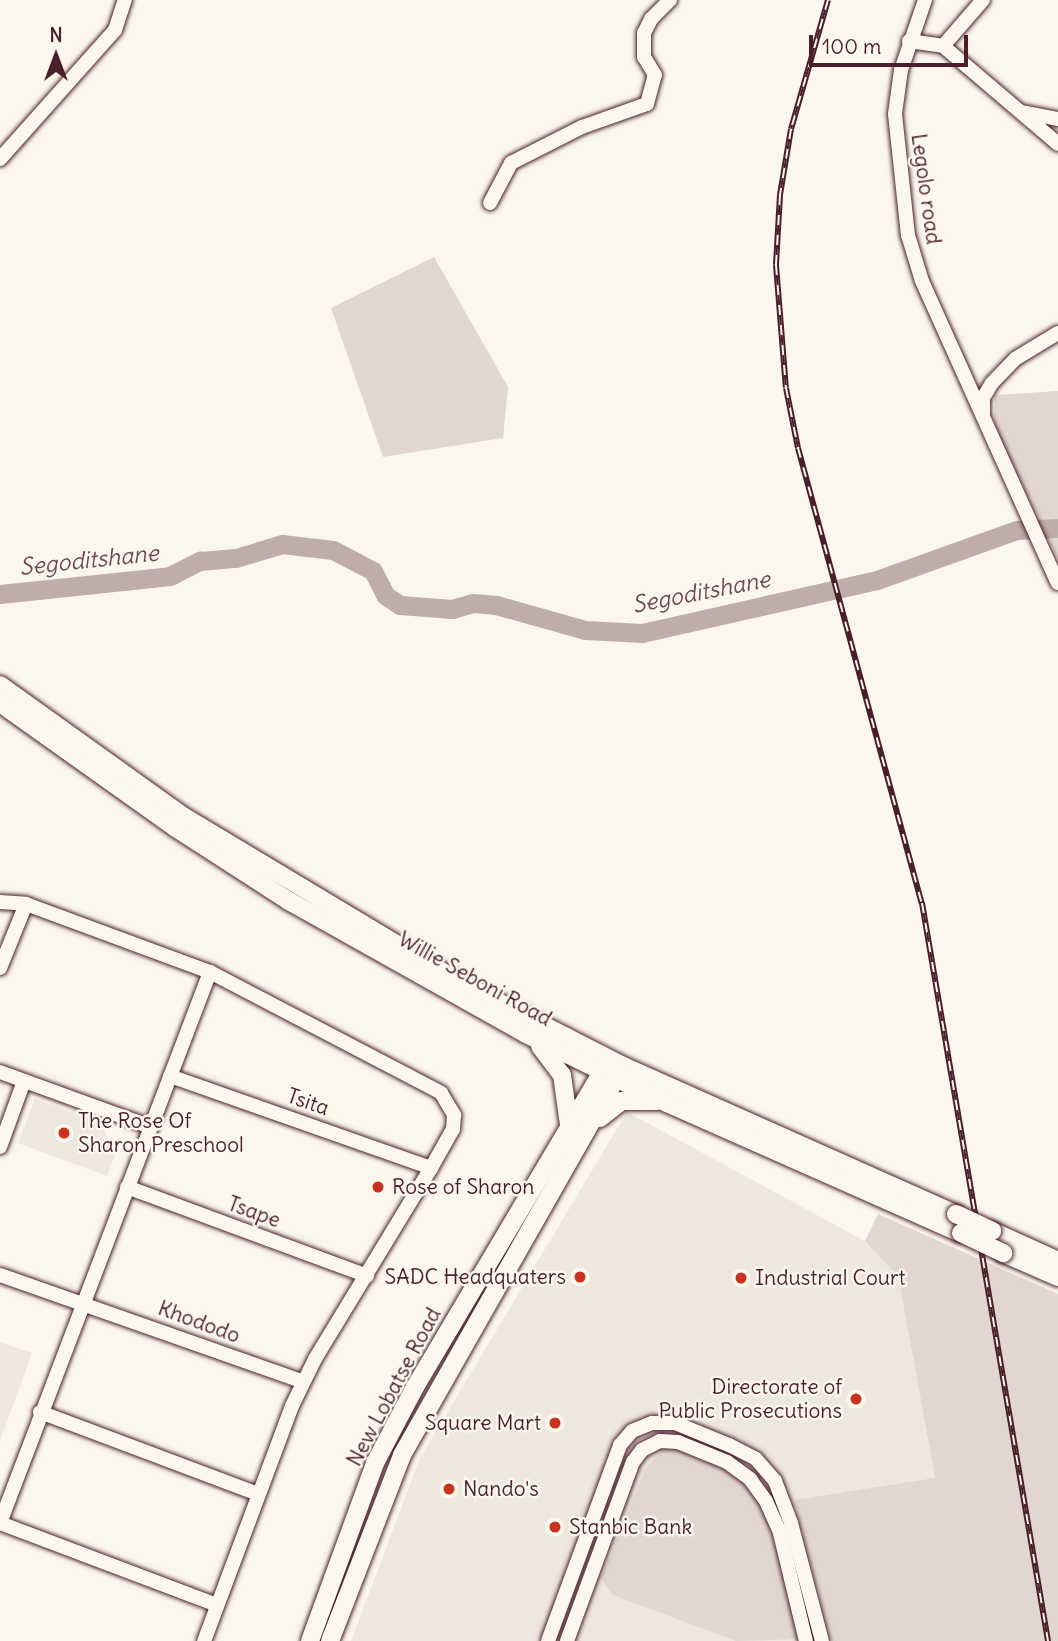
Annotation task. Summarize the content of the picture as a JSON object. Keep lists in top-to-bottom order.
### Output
{
  "streets": {
    "main road": ["Willie Seboni Road", "New Lobatse Road"],
    "street": [
      "Legolo road",
      "Tsita",
      "Tsape",
      "Khododo"
    ]
  },
  "crossings": [
    ["Willie Seboni Road", "New Lobatse Road"]
  ],
  "water": ["Segoditshane"],
  "places": [
    "The Rose Of Sharon Preschool",
    "Rose of Sharon",
    "SADC Headquaters",
    "Industrial Court",
    "Directorate of Public Prosecutions",
    "Square Mart",
    "Nando's",
    "Stanbic Bank"
  ],
  "scale_bar": "100 m",
  "north": "top"
}
